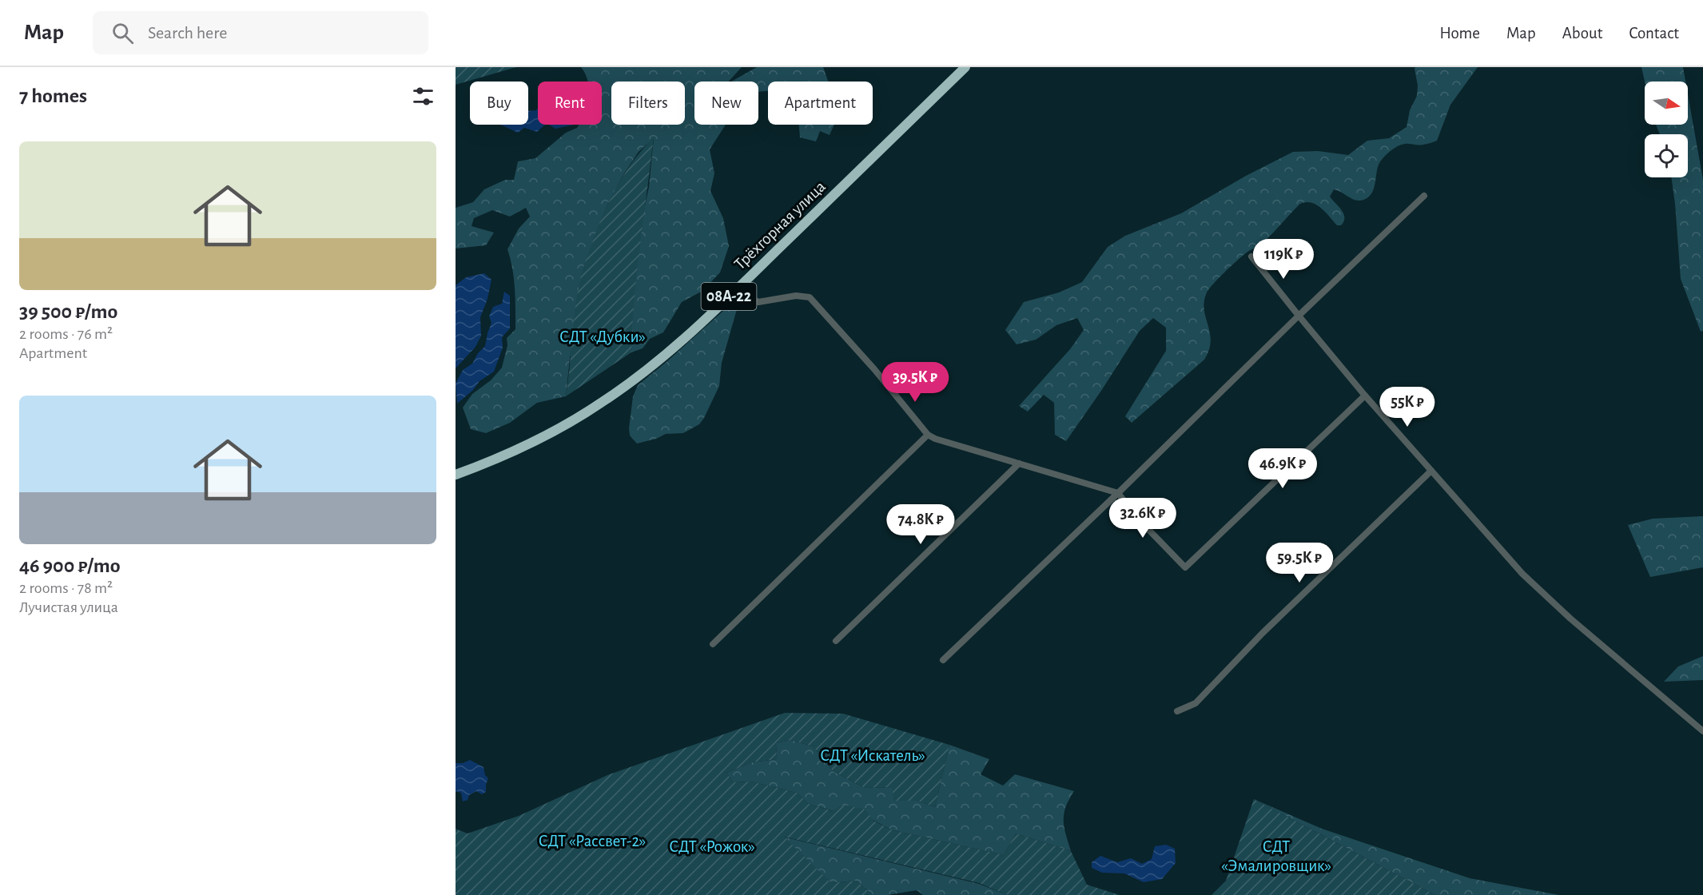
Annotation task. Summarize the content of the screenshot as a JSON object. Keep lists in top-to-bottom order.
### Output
{
  "streets": {
    "highway": ["Трёхгорная улица", "08А-22"]
  },
  "parks": [
    "СДТ «Дубки»",
    "СДТ «Искатель»",
    "СДТ «Рассвет-2»",
    "СДТ «Рожок»",
    "СДТ «Эмалировщик»"
  ],
  "north": "right",
  "page": {
    "header": "Map",
    "search": "Search here",
    "nav": [
      "Home",
      "Map",
      "About",
      "Contact"
    ],
    "heading": "7 homes",
    "chip": [
      "Buy",
      "Rent",
      "Filters",
      "New",
      "Apartment"
    ],
    "list": [
      {
        "name": "39 500 ₽/mo",
        "note": "2 rooms · 76 m² · Apartment"
      },
      {
        "name": "46 900 ₽/mo",
        "note": "2 rooms · 78 m² · Лучистая улица"
      }
    ],
    "price": [
      "119K ₽",
      "39.5K ₽",
      "55K ₽",
      "46.9K ₽",
      "32.6K ₽",
      "74.8K ₽",
      "59.5K ₽"
    ]
  }
}
